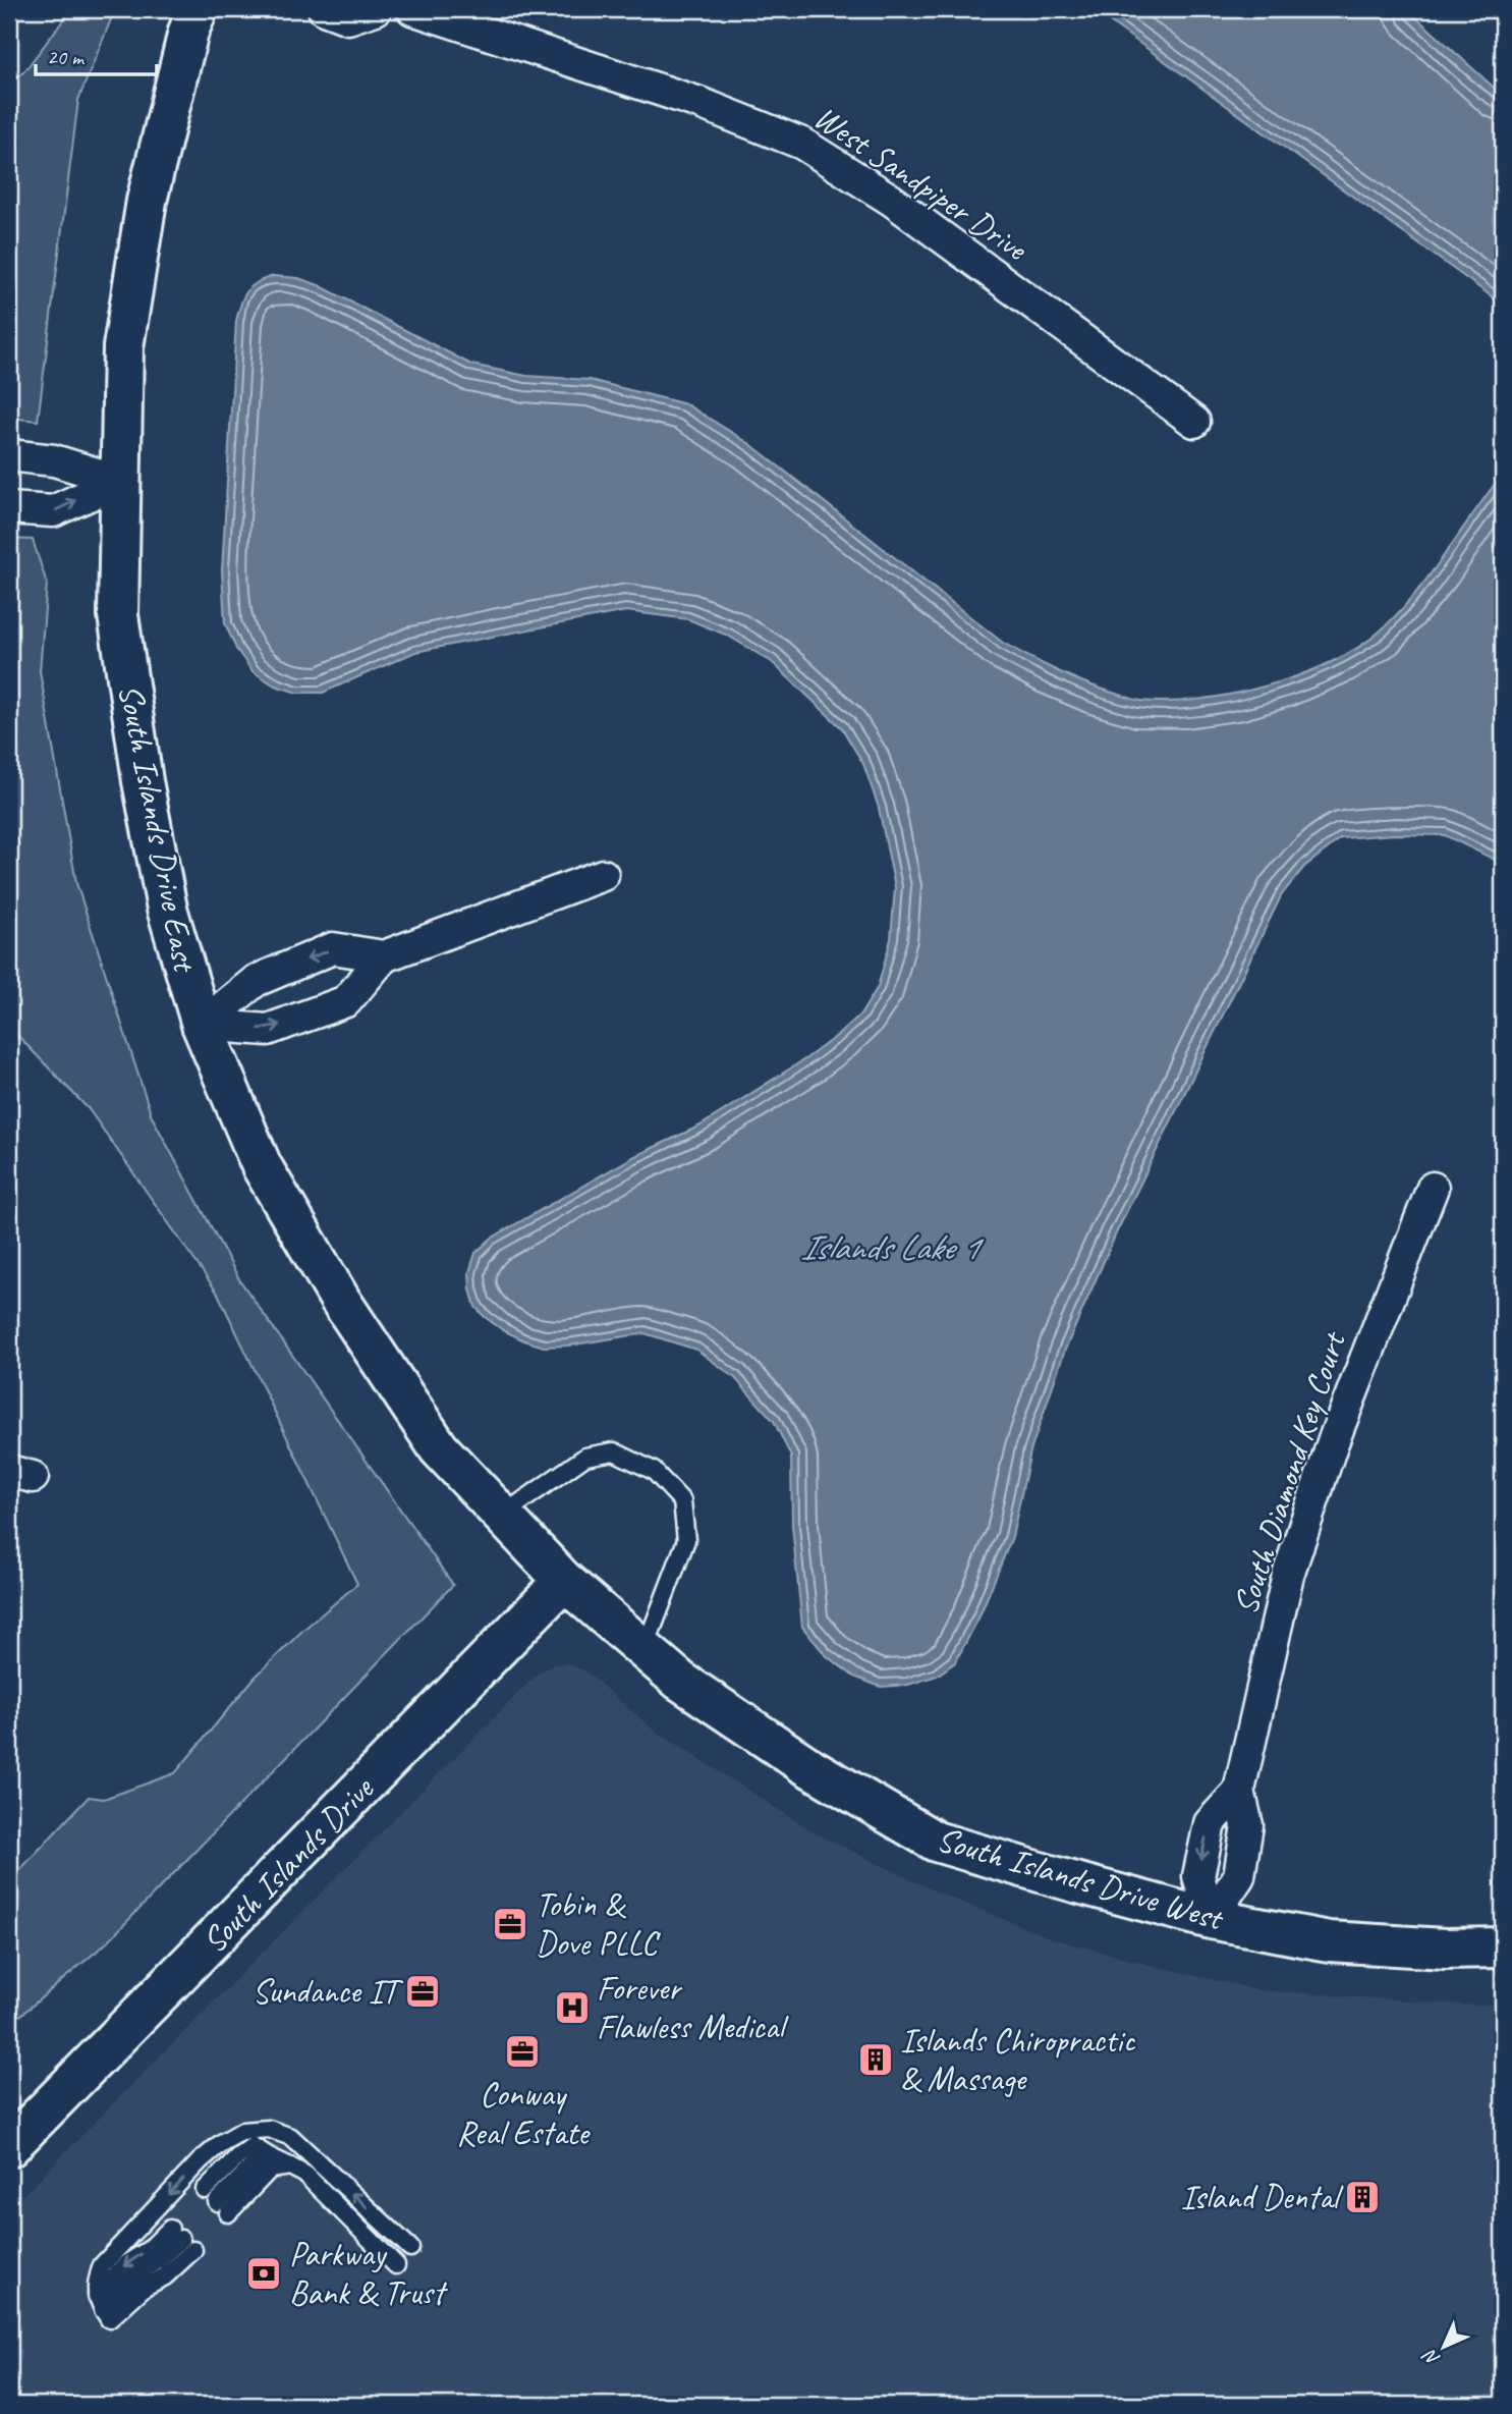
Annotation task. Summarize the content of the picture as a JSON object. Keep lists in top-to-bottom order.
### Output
{
  "streets": {
    "street": [
      "West Sandpiper Drive",
      "South Islands Drive East",
      "South Diamond Key Court",
      "South Islands Drive",
      "South Islands Drive West"
    ]
  },
  "crossings": [
    ["South Islands Drive East", "South Islands Drive"],
    ["South Islands Drive East", "South Islands Drive West"],
    ["South Diamond Key Court", "South Islands Drive West"],
    ["South Islands Drive", "South Islands Drive West"]
  ],
  "water": ["Islands Lake 1"],
  "places": {
    "office": ["Tobin & Dove PLLC", "Sundance IT", "Conway Real Estate"],
    "hospital": ["Forever Flawless Medical"],
    "building": ["Islands Chiropractic & Massage", "Island Dental"],
    "bank": ["Parkway Bank & Trust"]
  },
  "scale_bar": "20 m",
  "north": "bottom left"
}
